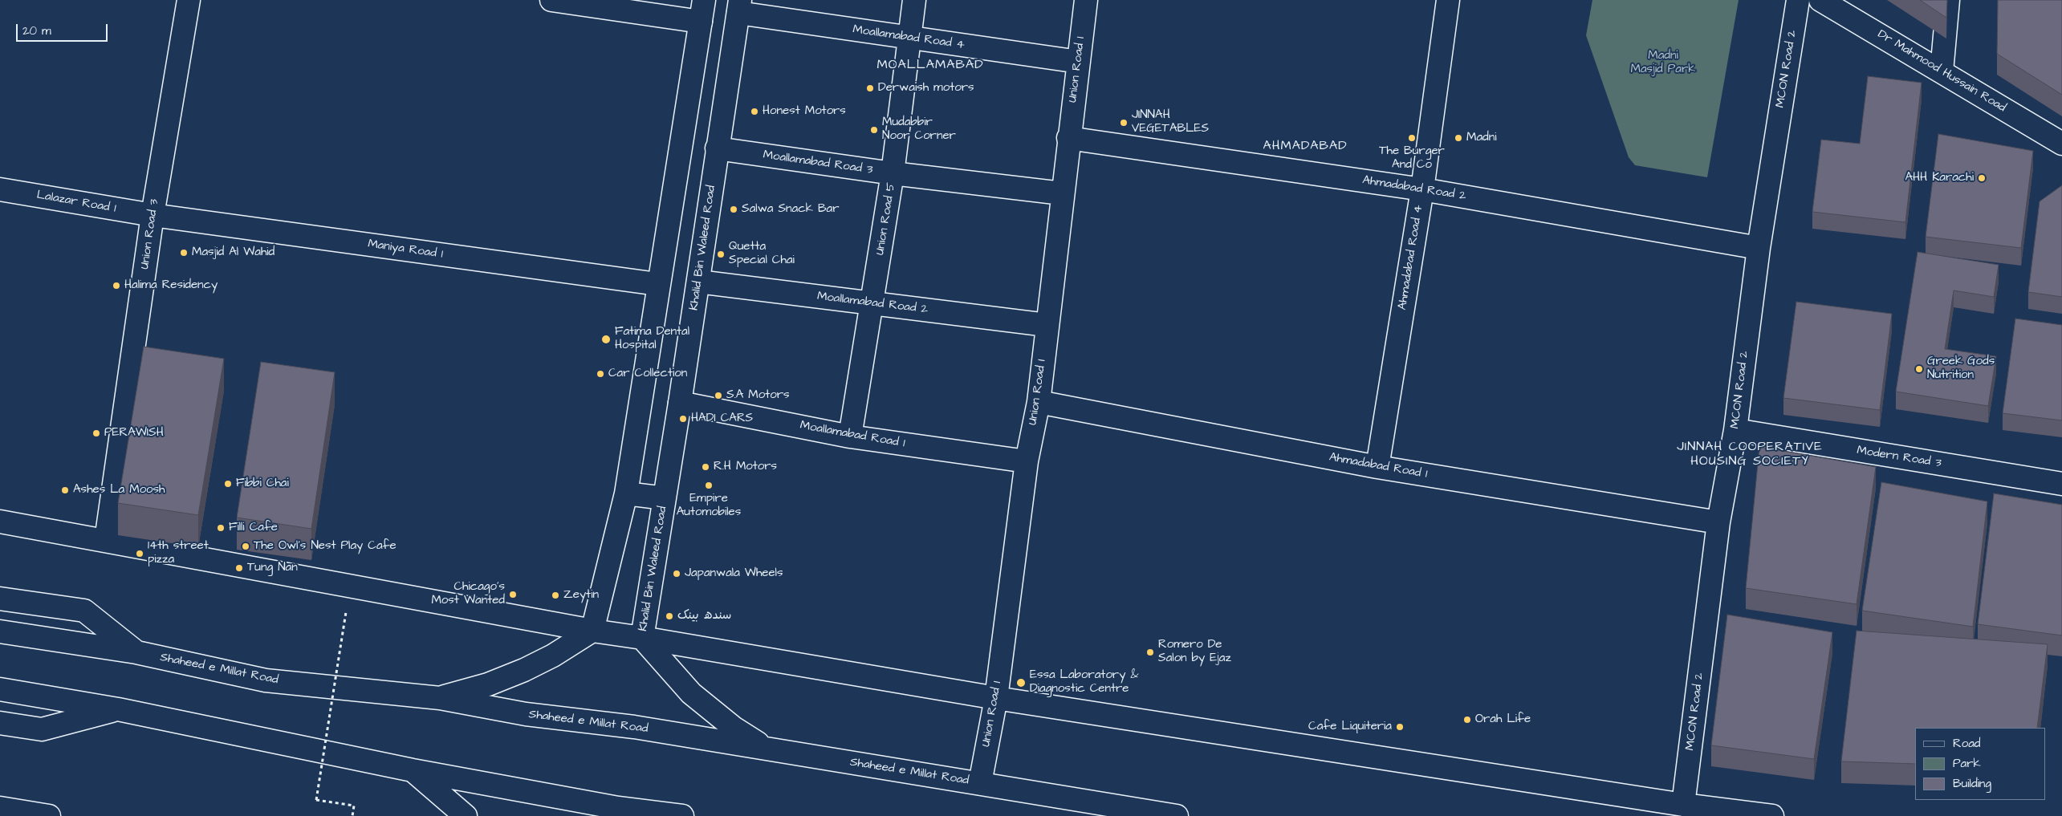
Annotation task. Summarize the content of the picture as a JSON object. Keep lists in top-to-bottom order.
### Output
{
  "streets": {
    "street": [
      "Moallamabad Road 4",
      "MCON Road 2",
      "Union Road 1",
      "Dr Mahmood Hussain Road",
      "Moallamabad Road 3",
      "Ahmadabad Road 2",
      "Lalazar Road 1",
      "Union Road 5",
      "Union Road 3",
      "Khalid Bin Waleed Road",
      "Maniya Road 1",
      "Ahmadabad Road 4",
      "Moallamabad Road 2",
      "Moallamabad Road 1",
      "Modern Road 3",
      "Ahmadabad Road 1",
      "Shaheed e Millat Road"
    ]
  },
  "crossings": [
    ["Moallamabad Road 4", "Union Road 1"],
    ["Moallamabad Road 4", "Union Road 5"],
    ["Moallamabad Road 4", "Khalid Bin Waleed Road"],
    ["MCON Road 2", "Ahmadabad Road 2"],
    ["MCON Road 2", "Modern Road 3"],
    ["MCON Road 2", "Ahmadabad Road 1"],
    ["Union Road 1", "Moallamabad Road 3"],
    ["Union Road 1", "Ahmadabad Road 2"],
    ["Union Road 1", "Moallamabad Road 2"],
    ["Union Road 1", "Moallamabad Road 1"],
    ["Union Road 1", "Ahmadabad Road 1"],
    ["Union Road 1", "Shaheed e Millat Road"],
    ["Moallamabad Road 3", "Union Road 5"],
    ["Moallamabad Road 3", "Khalid Bin Waleed Road"],
    ["Ahmadabad Road 2", "Ahmadabad Road 4"],
    ["Lalazar Road 1", "Union Road 3"],
    ["Lalazar Road 1", "Maniya Road 1"],
    ["Union Road 5", "Moallamabad Road 2"],
    ["Union Road 5", "Moallamabad Road 1"],
    ["Union Road 3", "Maniya Road 1"],
    ["Khalid Bin Waleed Road", "Moallamabad Road 2"],
    ["Khalid Bin Waleed Road", "Moallamabad Road 1"],
    ["Ahmadabad Road 4", "Ahmadabad Road 1"]
  ],
  "districts": ["MOALLAMABAD", "AHMADABAD", "JINNAH COOPERATIVE HOUSING SOCIETY"],
  "parks": ["Madni Masjid Park"],
  "places": [
    "Derwaish motors",
    "Honest Motors",
    "JINNAH VEGETABLES",
    "Mudabbir Noor Corner",
    "The Burger And Co",
    "Madni",
    "AHH Karachi",
    "Salwa Snack Bar",
    "Masjid Al Wahid",
    "Quetta Special Chai",
    "Halima Residency",
    "Fatima Dental Hospital",
    "Greek Gods Nutrition",
    "Car Collection",
    "S.A Motors",
    "HADI CARS",
    "PERAWISH",
    "R.H Motors",
    "Fibbi Chai",
    "Empire Automobiles",
    "Ashes La Moosh",
    "Filli Cafe",
    "The Owl’s Nest Play Cafe",
    "14th street pizza",
    "Tung Nan",
    "Japanwala Wheels",
    "Chicago’s Most Wanted",
    "Zeytin",
    "سندھ بینک",
    "Romero De Salon by Ejaz",
    "Essa Laboratory & Diagnostic Centre",
    "Orah Life",
    "Cafe Liquiteria"
  ],
  "legend": ["Road", "Park", "Building"],
  "scale_bar": "20 m"
}
